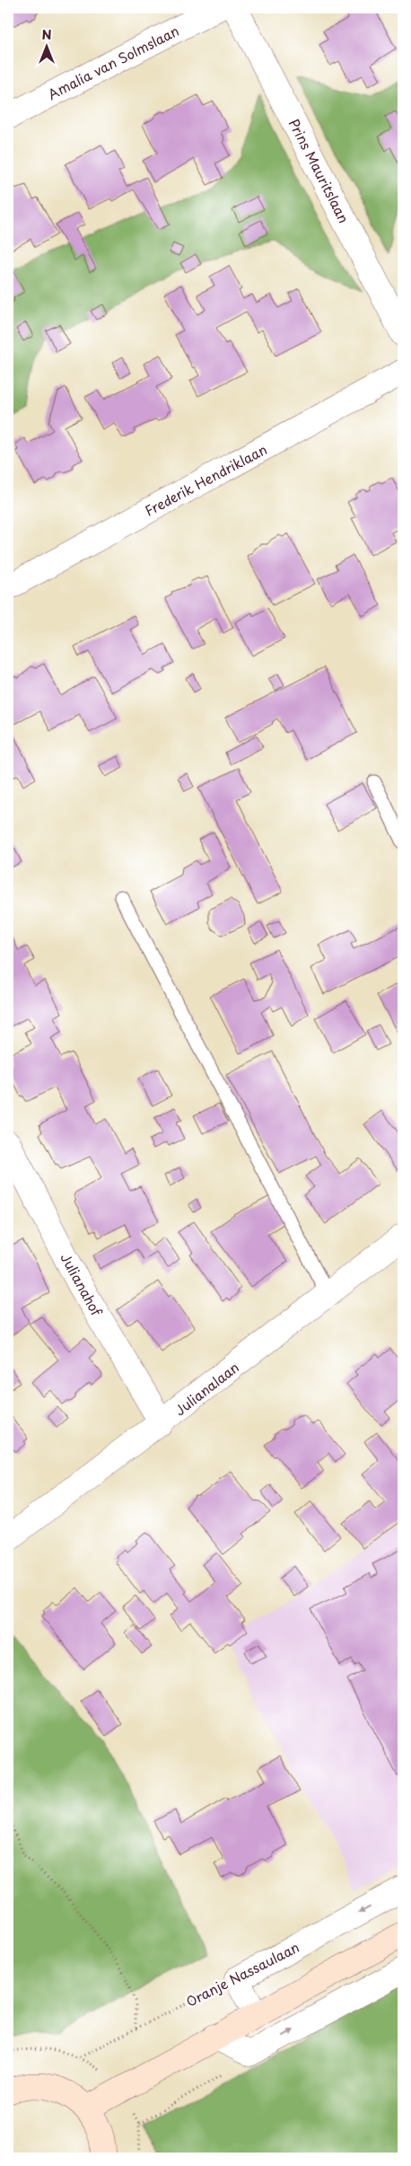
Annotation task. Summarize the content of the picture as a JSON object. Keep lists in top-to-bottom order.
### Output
{
  "streets": {
    "street": [
      "Amalia van Solmslaan",
      "Prins Mauritslaan",
      "Frederik Hendriklaan",
      "Julianahof",
      "Julianalaan",
      "Oranje Nassaulaan"
    ]
  },
  "crossings": [
    ["Julianahof", "Julianalaan"]
  ],
  "one_way": ["Oranje Nassaulaan"],
  "north": "top"
}
